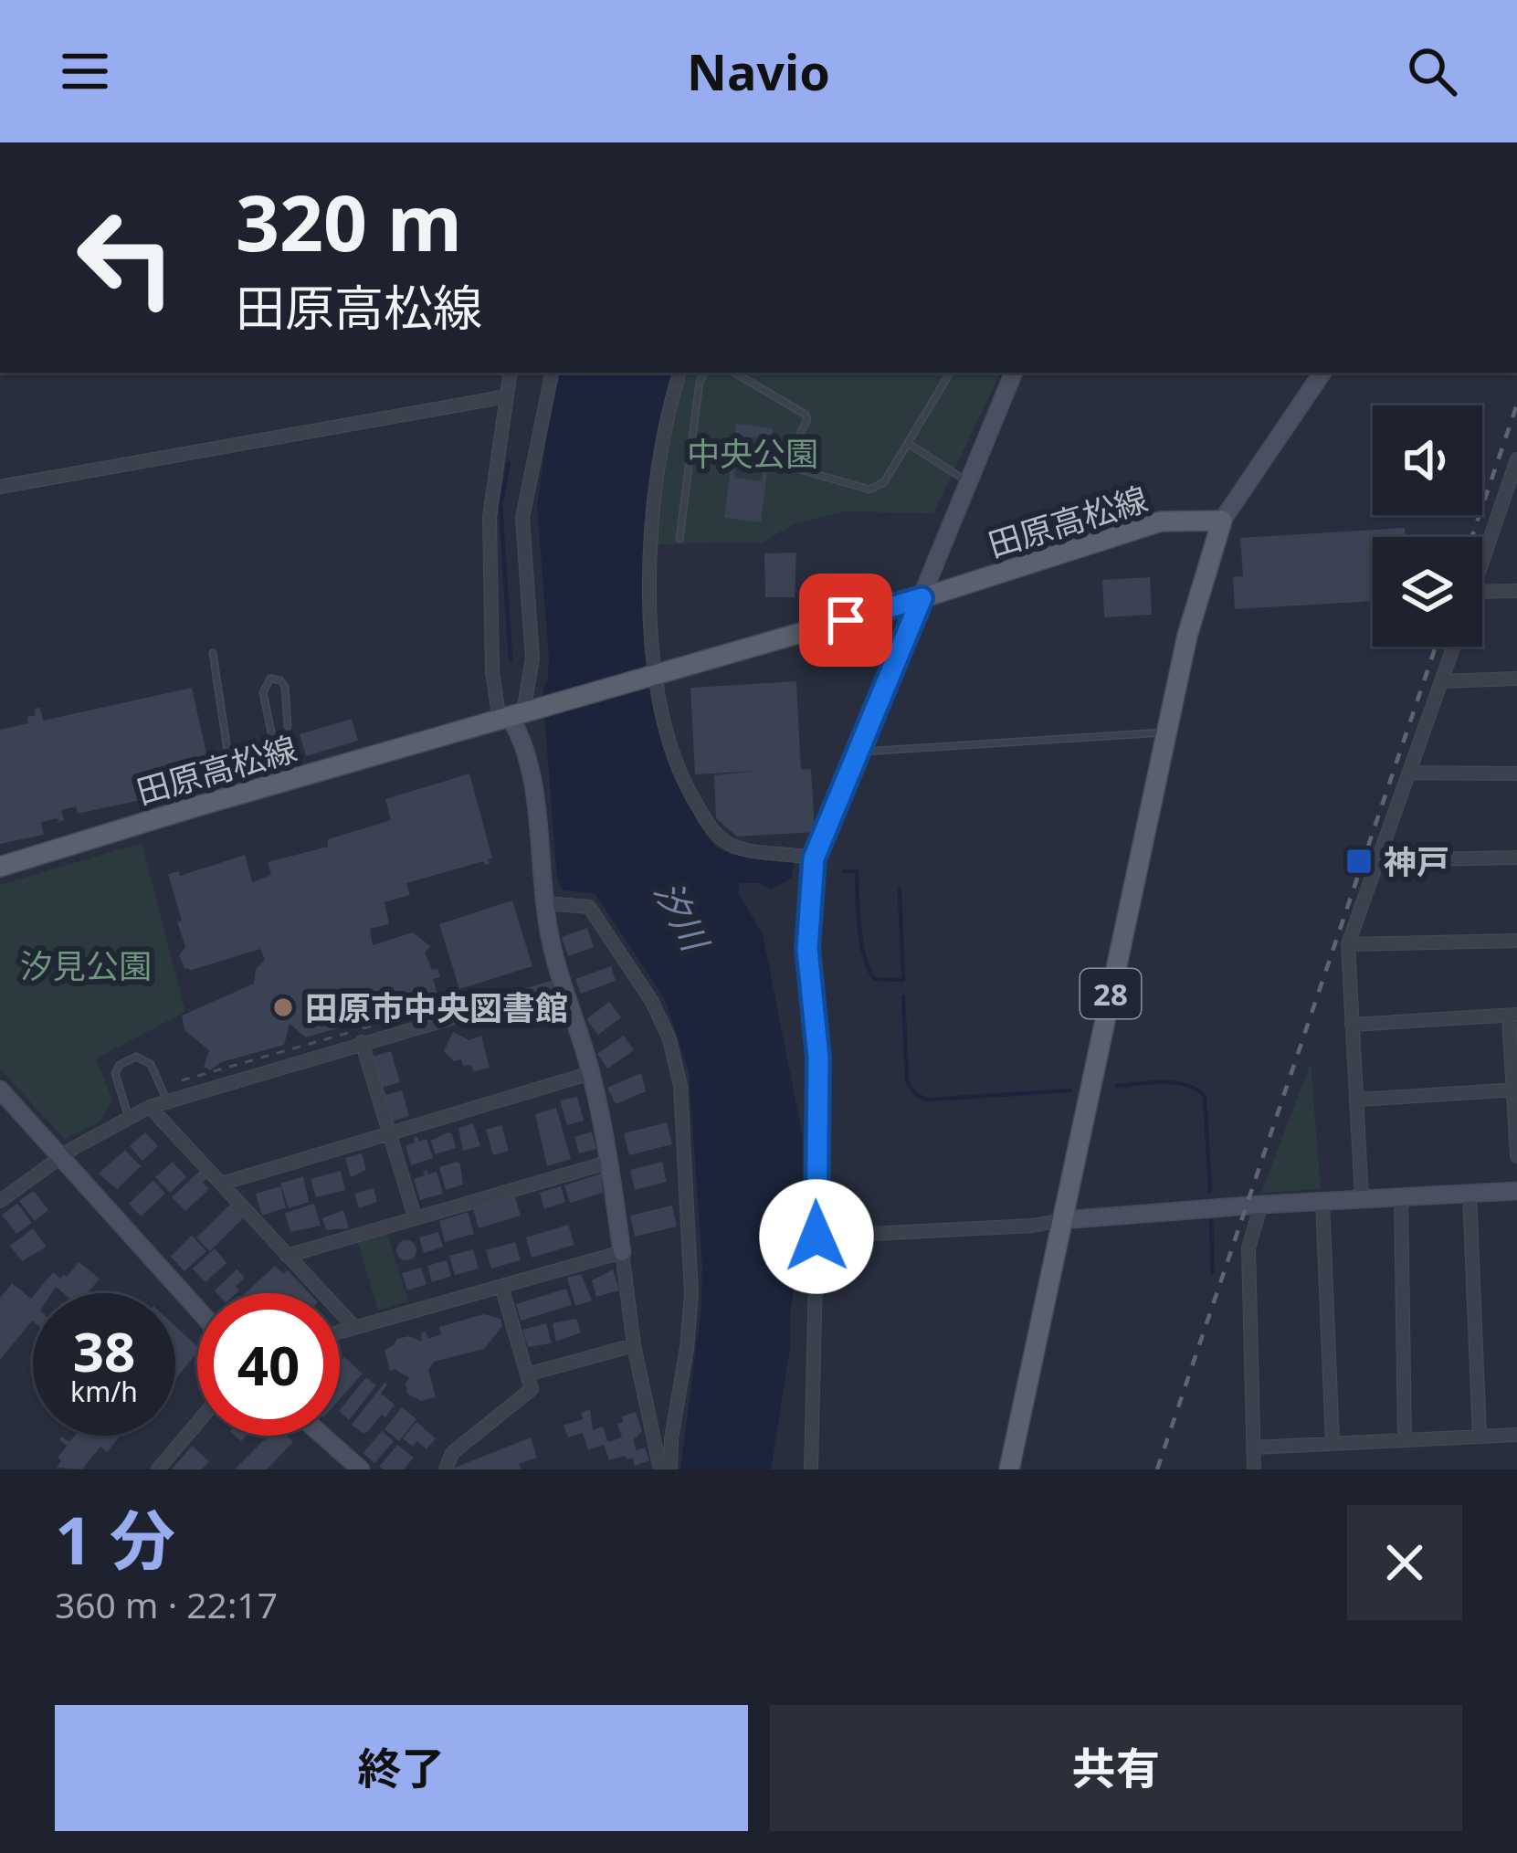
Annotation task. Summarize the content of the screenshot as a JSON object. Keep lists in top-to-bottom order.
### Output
{
  "streets": {
    "main road": ["田原高松線", "28"]
  },
  "crossings": [
    ["田原高松線", "28"]
  ],
  "water": ["汐川"],
  "parks": ["中央公園", "汐見公園"],
  "places": {
    "transit": ["神戸"],
    "other": ["田原市中央図書館"]
  },
  "page": {
    "header": "Navio",
    "turn": ["320 m", "田原高松線"],
    "speed": "38 km/h",
    "limit": "40",
    "heading": ["1 分", "360 m · 22:17"],
    "buttons": ["終了", "共有"]
  }
}
